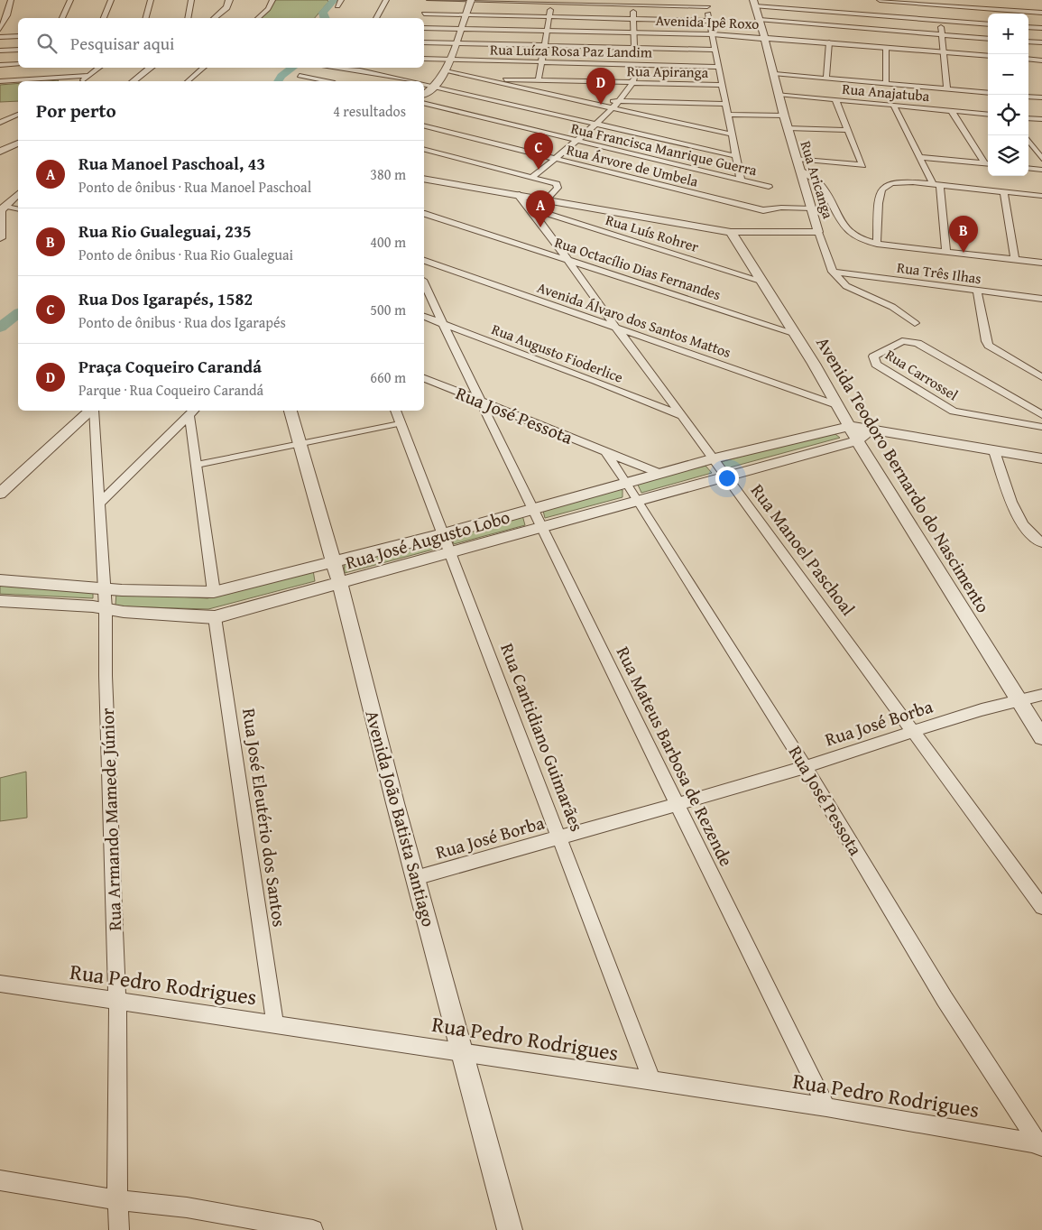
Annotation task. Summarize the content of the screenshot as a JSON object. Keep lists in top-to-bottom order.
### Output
{
  "streets": {
    "street": [
      "Avenida Ipê Roxo",
      "Rua Luíza Rosa Paz Landim",
      "Rua Apiranga",
      "Rua Anajatuba",
      "Rua Francisca Manrique Guerra",
      "Rua Árvore de Umbela",
      "Rua Aricanga",
      "Rua Luís Rohrer",
      "Rua Octacílio Dias Fernandes",
      "Rua Três Ilhas",
      "Avenida Álvaro dos Santos Mattos",
      "Rua Augusto Fioderlice",
      "Rua Carrossel",
      "Rua José Pessota",
      "Avenida Teodoro Bernardo do Nascimento",
      "Rua José Augusto Lobo",
      "Rua Manoel Paschoal",
      "Rua José Borba",
      "Rua Cantidiano Guimarães",
      "Rua Mateus Barbosa de Rezende",
      "Rua José Eleutério dos Santos",
      "Avenida João Batista Santiago",
      "Rua Armando Mamede Júnior",
      "Rua Pedro Rodrigues"
    ]
  },
  "crossings": [
    ["Avenida Ipê Roxo", "Rua Aricanga"],
    ["Rua Anajatuba", "Rua Aricanga"],
    ["Rua Árvore de Umbela", "Rua Aricanga"],
    ["Rua Aricanga", "Rua Três Ilhas"],
    ["Rua Luís Rohrer", "Avenida Teodoro Bernardo do Nascimento"],
    ["Rua Luís Rohrer", "Rua Manoel Paschoal"],
    ["Rua Octacílio Dias Fernandes", "Avenida Teodoro Bernardo do Nascimento"],
    ["Rua Octacílio Dias Fernandes", "Rua Manoel Paschoal"],
    ["Avenida Álvaro dos Santos Mattos", "Avenida Teodoro Bernardo do Nascimento"],
    ["Avenida Álvaro dos Santos Mattos", "Rua Manoel Paschoal"],
    ["Rua Augusto Fioderlice", "Rua Manoel Paschoal"],
    ["Rua Augusto Fioderlice", "Rua Mateus Barbosa de Rezende"],
    ["Rua José Pessota", "Rua José Augusto Lobo"],
    ["Rua José Pessota", "Rua José Borba"],
    ["Rua José Pessota", "Rua Mateus Barbosa de Rezende"],
    ["Rua José Pessota", "Rua Pedro Rodrigues"],
    ["Avenida Teodoro Bernardo do Nascimento", "Rua José Augusto Lobo"],
    ["Avenida Teodoro Bernardo do Nascimento", "Rua José Borba"],
    ["Rua José Augusto Lobo", "Rua Manoel Paschoal"],
    ["Rua José Augusto Lobo", "Rua Cantidiano Guimarães"],
    ["Rua José Augusto Lobo", "Rua Mateus Barbosa de Rezende"],
    ["Rua José Augusto Lobo", "Rua José Eleutério dos Santos"],
    ["Rua José Augusto Lobo", "Avenida João Batista Santiago"],
    ["Rua José Augusto Lobo", "Rua Armando Mamede Júnior"],
    ["Rua Manoel Paschoal", "Rua José Borba"],
    ["Rua José Borba", "Rua Cantidiano Guimarães"],
    ["Rua José Borba", "Rua Mateus Barbosa de Rezende"],
    ["Rua José Borba", "Avenida João Batista Santiago"],
    ["Rua Cantidiano Guimarães", "Rua Pedro Rodrigues"],
    ["Rua Mateus Barbosa de Rezende", "Rua Pedro Rodrigues"],
    ["Rua José Eleutério dos Santos", "Rua Pedro Rodrigues"],
    ["Avenida João Batista Santiago", "Rua Pedro Rodrigues"],
    ["Rua Armando Mamede Júnior", "Rua Pedro Rodrigues"]
  ],
  "page": {
    "map_buttons": ["+", "−"],
    "search": "Pesquisar aqui",
    "pins": [
      "D",
      "C",
      "A",
      "B"
    ],
    "heading": ["Por perto", "4 resultados"],
    "list": [
      {
        "mark": "A",
        "name": "Rua Manoel Paschoal, 43",
        "note": "Ponto de ônibus · Rua Manoel Paschoal",
        "value": "380 m"
      },
      {
        "mark": "B",
        "name": "Rua Rio Gualeguai, 235",
        "note": "Ponto de ônibus · Rua Rio Gualeguai",
        "value": "400 m"
      },
      {
        "mark": "C",
        "name": "Rua Dos Igarapés, 1582",
        "note": "Ponto de ônibus · Rua dos Igarapés",
        "value": "500 m"
      },
      {
        "mark": "D",
        "name": "Praça Coqueiro Carandá",
        "note": "Parque · Rua Coqueiro Carandá",
        "value": "660 m"
      }
    ]
  }
}
